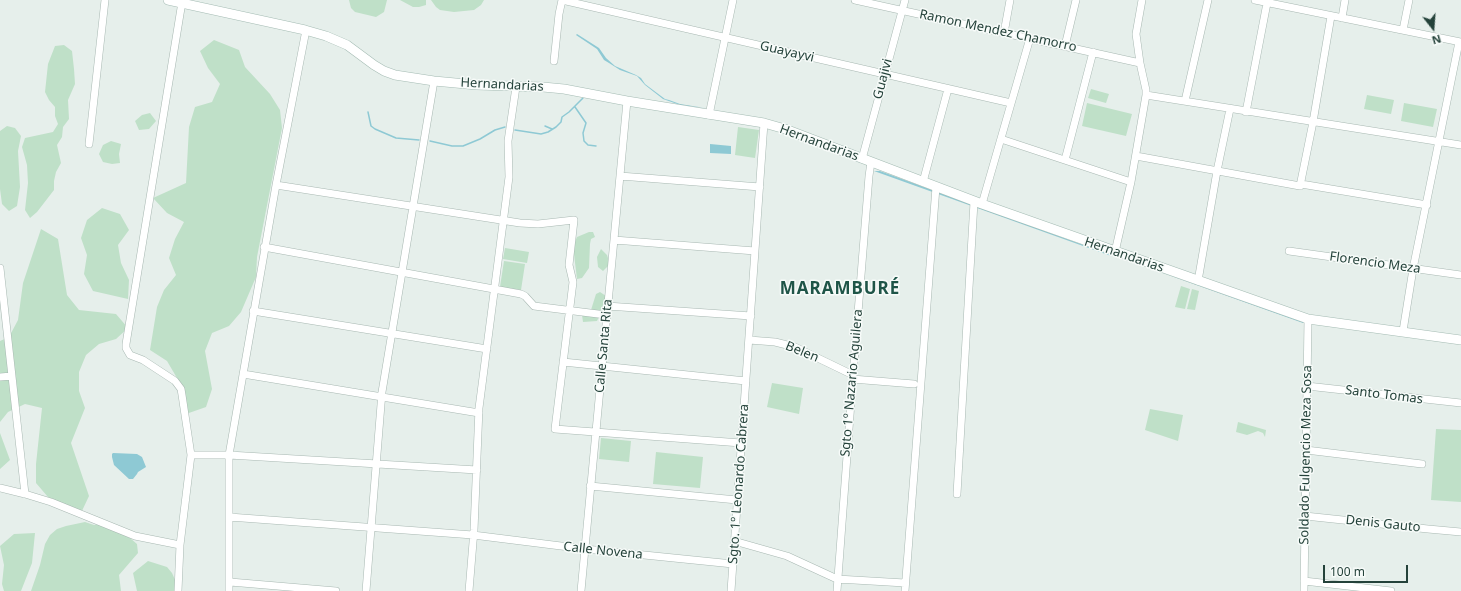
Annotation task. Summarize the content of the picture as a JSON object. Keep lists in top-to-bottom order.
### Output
{
  "streets": {
    "street": [
      "Ramon Mendez Chamorro",
      "Guayayvi",
      "Guajivi",
      "Hernandarias",
      "Florencio Meza",
      "Calle Santa Rita",
      "Belen",
      "Sgto 1º Nazario Aguilera",
      "Santo Tomas",
      "Soldado Fulgencio Meza Sosa",
      "Sgto. 1º Leonardo Cabrera",
      "Denis Gauto",
      "Calle Novena"
    ]
  },
  "crossings": [
    ["Ramon Mendez Chamorro", "Guajivi"],
    ["Guayayvi", "Guajivi"],
    ["Guajivi", "Hernandarias"],
    ["Hernandarias", "Calle Santa Rita"],
    ["Hernandarias", "Sgto 1º Nazario Aguilera"],
    ["Hernandarias", "Soldado Fulgencio Meza Sosa"],
    ["Hernandarias", "Sgto. 1º Leonardo Cabrera"],
    ["Calle Santa Rita", "Calle Novena"],
    ["Belen", "Sgto 1º Nazario Aguilera"],
    ["Belen", "Sgto. 1º Leonardo Cabrera"],
    ["Santo Tomas", "Soldado Fulgencio Meza Sosa"],
    ["Soldado Fulgencio Meza Sosa", "Denis Gauto"],
    ["Sgto. 1º Leonardo Cabrera", "Calle Novena"]
  ],
  "districts": ["MARAMBURÉ"],
  "scale_bar": "100 m",
  "north": "bottom"
}
